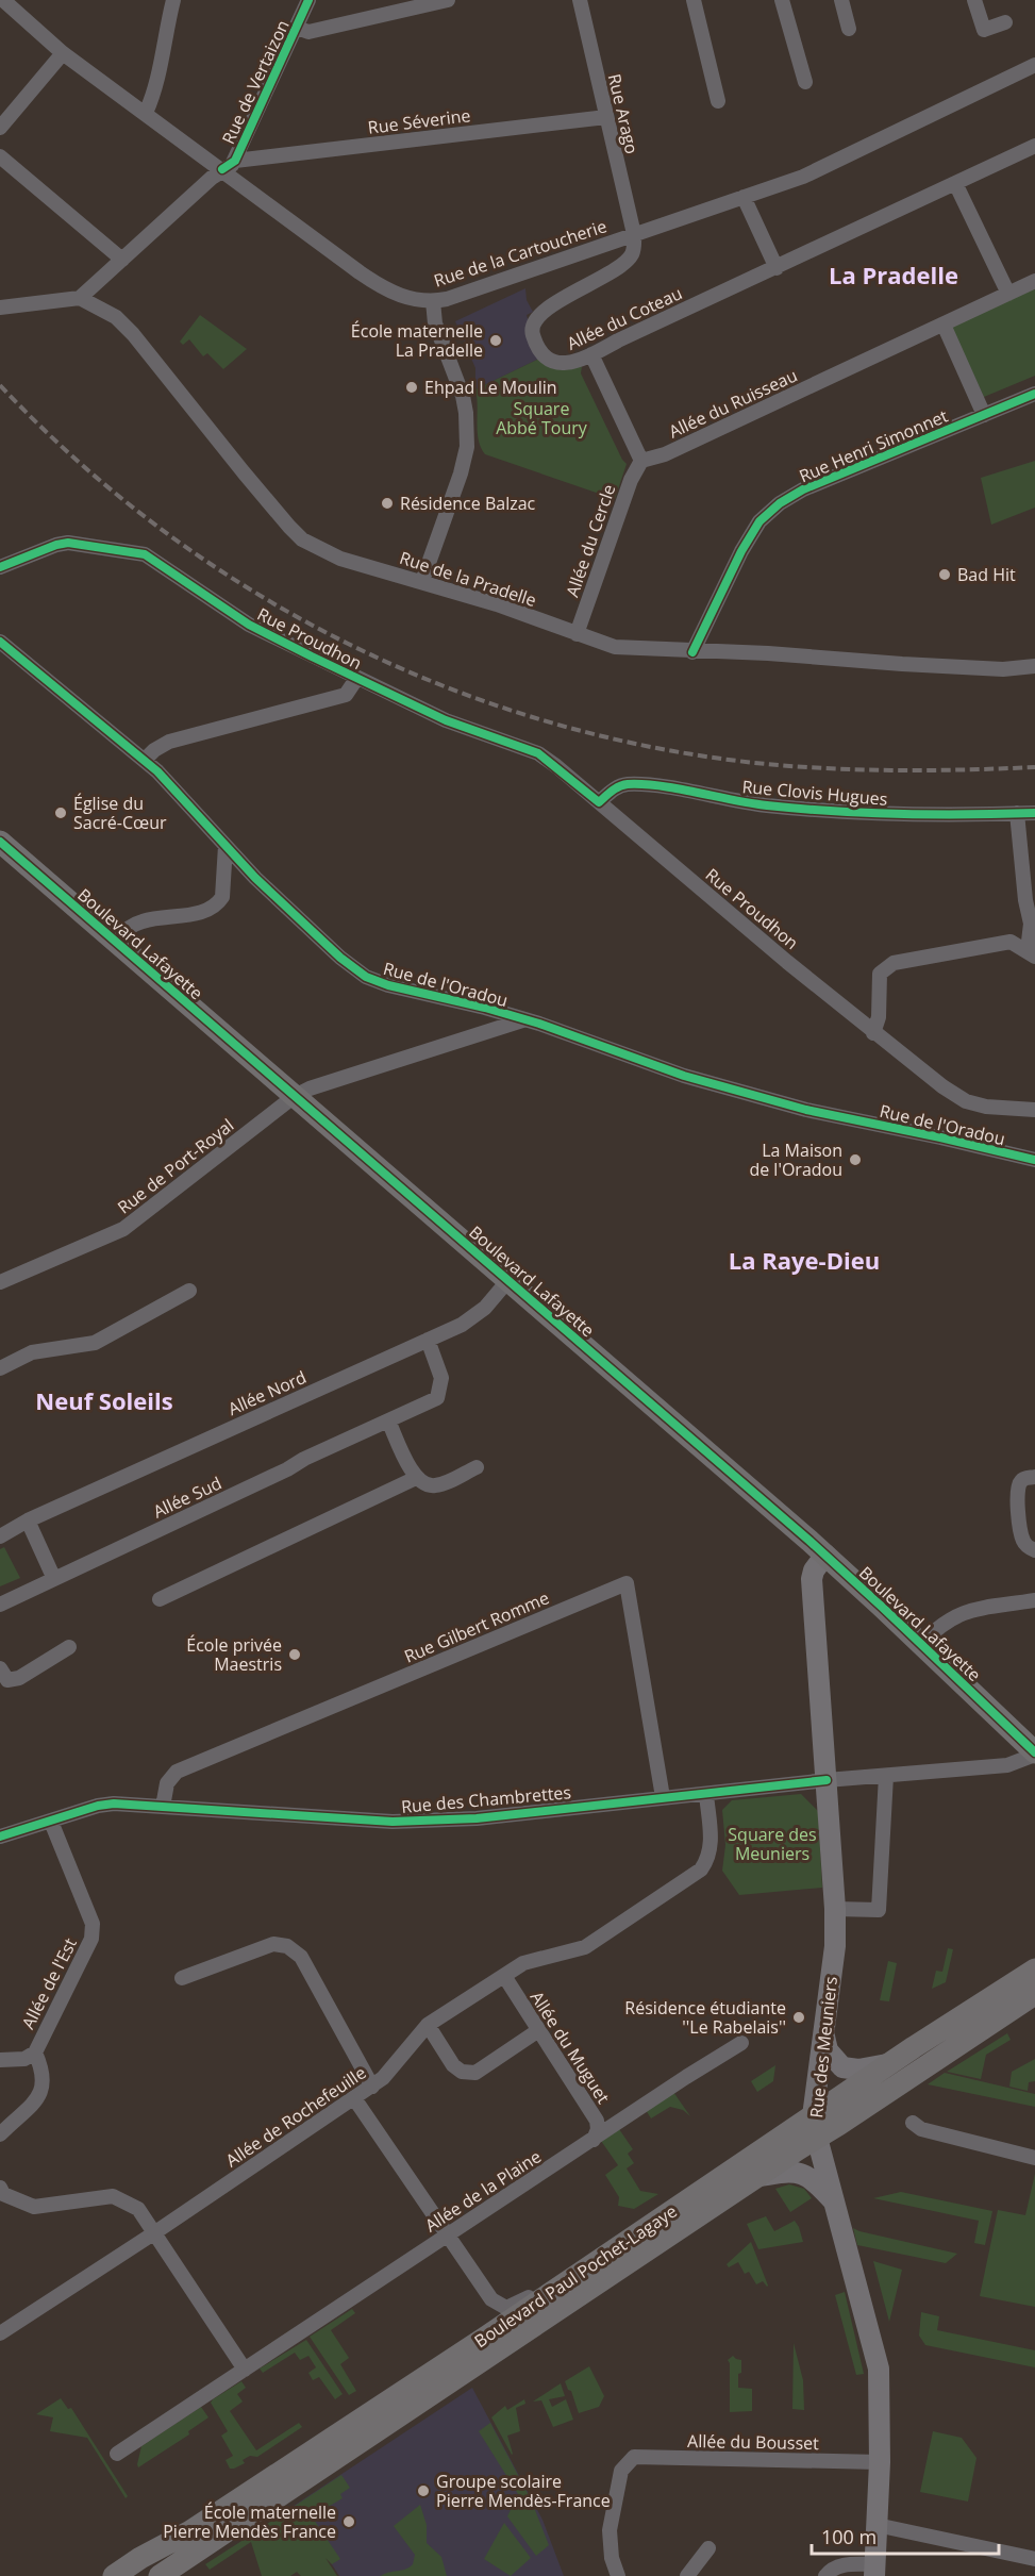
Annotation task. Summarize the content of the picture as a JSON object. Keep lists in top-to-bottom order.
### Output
{
  "streets": {
    "main road": ["Boulevard Lafayette", "Rue des Meuniers", "Boulevard Paul Pochet-Lagaye"],
    "street": [
      "Rue de Vertaizon",
      "Rue Arago",
      "Rue Séverine",
      "Rue de la Cartoucherie",
      "Allée du Coteau",
      "Allée du Ruisseau",
      "Rue Henri Simonnet",
      "Allée du Cercle",
      "Rue de la Pradelle",
      "Rue Proudhon",
      "Rue Clovis Hugues",
      "Rue de l'Oradou",
      "Rue de Port-Royal",
      "Allée Nord",
      "Allée Sud",
      "Rue Gilbert Romme",
      "Rue des Chambrettes",
      "Allée de l'Est",
      "Allée du Muguet",
      "Allée de Rochefeuille",
      "Allée de la Plaine",
      "Allée du Bousset"
    ]
  },
  "crossings": [
    ["Rue de Vertaizon", "Rue Séverine"],
    ["Rue de Vertaizon", "Rue de la Cartoucherie"],
    ["Rue de Vertaizon", "Rue de la Pradelle"],
    ["Rue Arago", "Rue Séverine"],
    ["Rue Arago", "Rue de la Cartoucherie"],
    ["Rue Arago", "Allée du Coteau"],
    ["Rue de la Cartoucherie", "Allée du Coteau"],
    ["Allée du Ruisseau", "Allée du Cercle"],
    ["Rue Henri Simonnet", "Rue de la Pradelle"],
    ["Allée du Cercle", "Rue de la Pradelle"],
    ["Rue Proudhon", "Rue Clovis Hugues"],
    ["Boulevard Lafayette", "Rue de Port-Royal"],
    ["Boulevard Lafayette", "Allée Nord"],
    ["Boulevard Lafayette", "Rue des Chambrettes"],
    ["Boulevard Lafayette", "Rue des Meuniers"],
    ["Rue de l'Oradou", "Rue de Port-Royal"],
    ["Allée Nord", "Allée Sud"],
    ["Rue Gilbert Romme", "Rue des Chambrettes"],
    ["Rue des Chambrettes", "Allée de l'Est"],
    ["Rue des Chambrettes", "Rue des Meuniers"],
    ["Rue des Chambrettes", "Allée de Rochefeuille"],
    ["Allée du Muguet", "Allée de Rochefeuille"],
    ["Allée du Muguet", "Allée de la Plaine"],
    ["Rue des Meuniers", "Boulevard Paul Pochet-Lagaye"],
    ["Rue des Meuniers", "Allée du Bousset"]
  ],
  "districts": ["La Pradelle", "La Raye-Dieu", "Neuf Soleils"],
  "parks": ["Square Abbé Toury", "Square des Meuniers"],
  "places": [
    "École maternelle La Pradelle",
    "Ehpad Le Moulin",
    "Résidence Balzac",
    "Bad Hit",
    "Église du Sacré-Cœur",
    "La Maison de l'Oradou",
    "École privée Maestris",
    "Résidence étudiante ''Le Rabelais''",
    "Groupe scolaire Pierre Mendès-France",
    "École maternelle Pierre Mendès France"
  ],
  "scale_bar": "100 m"
}
